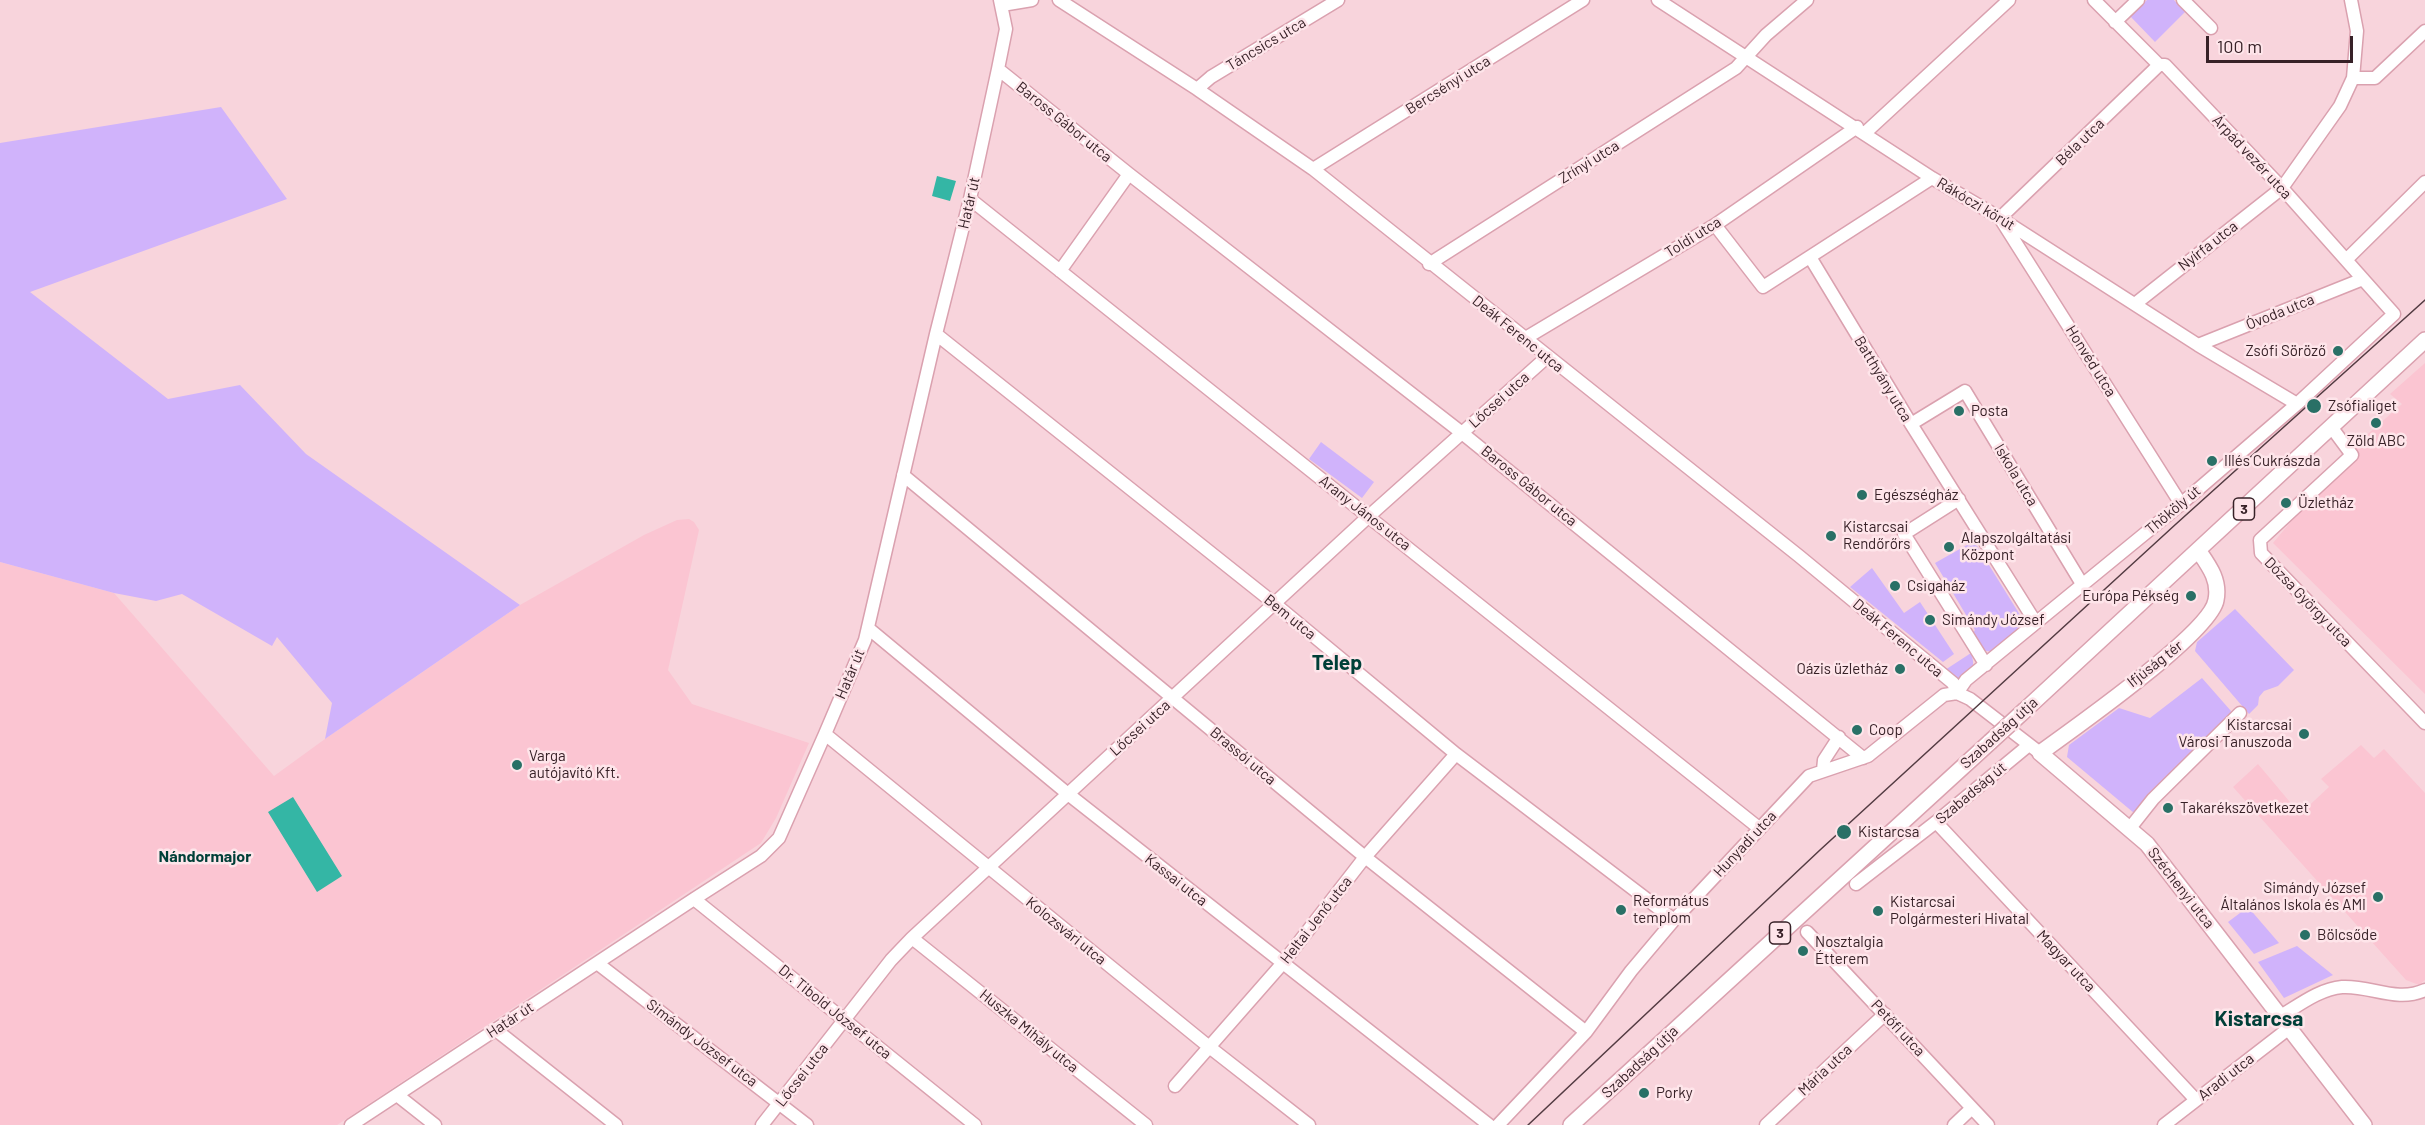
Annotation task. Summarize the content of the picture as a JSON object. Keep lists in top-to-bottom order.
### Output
{
  "streets": {
    "main road": [
      "3",
      "Ifjúság tér",
      "Szabadság útja",
      "Széchenyi utca"
    ],
    "street": [
      "Táncsics utca",
      "Bercsényi utca",
      "Baross Gábor utca",
      "Béla utca",
      "Árpád vezér utca",
      "Zrínyi utca",
      "Határ út",
      "Rákóczi körút",
      "Toldi utca",
      "Nyírfa utca",
      "Óvoda utca",
      "Deák Ferenc utca",
      "Honvéd utca",
      "Batthyány utca",
      "Lőcsei utca",
      "Iskola utca",
      "Thököly út",
      "Arany János utca",
      "Dózsa György utca",
      "Bem utca",
      "Brassói utca",
      "Szabadság út",
      "Hunyadi utca",
      "Kassai utca",
      "Heltai Jenő utca",
      "Kolozsvári utca",
      "Magyar utca",
      "Dr. Tibold József utca",
      "Petőfi utca",
      "Huszka Mihály utca",
      "Simándy József utca",
      "Mária utca",
      "Aradi utca"
    ]
  },
  "crossings": [
    ["Táncsics utca", "Deák Ferenc utca"],
    ["Bercsényi utca", "Deák Ferenc utca"],
    ["Baross Gábor utca", "Határ út"],
    ["Baross Gábor utca", "Lőcsei utca"],
    ["Baross Gábor utca", "Hunyadi utca"],
    ["Béla utca", "Árpád vezér utca"],
    ["Béla utca", "Rákóczi körút"],
    ["Béla utca", "Honvéd utca"],
    ["Árpád vezér utca", "Nyírfa utca"],
    ["Árpád vezér utca", "Óvoda utca"],
    ["Árpád vezér utca", "Thököly út"],
    ["Zrínyi utca", "Rákóczi körút"],
    ["Zrínyi utca", "Deák Ferenc utca"],
    ["Határ út", "Arany János utca"],
    ["Határ út", "Bem utca"],
    ["Határ út", "Brassói utca"],
    ["Határ út", "Kassai utca"],
    ["Határ út", "Kolozsvári utca"],
    ["Határ út", "Dr. Tibold József utca"],
    ["Határ út", "Simándy József utca"],
    ["Rákóczi körút", "Toldi utca"],
    ["Rákóczi körút", "Nyírfa utca"],
    ["Rákóczi körút", "Óvoda utca"],
    ["Rákóczi körút", "Honvéd utca"],
    ["Rákóczi körút", "Thököly út"],
    ["Toldi utca", "Deák Ferenc utca"],
    ["Deák Ferenc utca", "Lőcsei utca"],
    ["Deák Ferenc utca", "Thököly út"],
    ["Deák Ferenc utca", "Hunyadi utca"],
    ["Deák Ferenc utca", "Széchenyi utca"],
    ["Honvéd utca", "Thököly út"],
    ["Batthyány utca", "Iskola utca"],
    ["Batthyány utca", "Thököly út"],
    ["Lőcsei utca", "Arany János utca"],
    ["Lőcsei utca", "Bem utca"],
    ["Lőcsei utca", "Brassói utca"],
    ["Lőcsei utca", "Kassai utca"],
    ["Lőcsei utca", "Kolozsvári utca"],
    ["Lőcsei utca", "Dr. Tibold József utca"],
    ["Lőcsei utca", "Huszka Mihály utca"],
    ["Lőcsei utca", "Simándy József utca"],
    ["Iskola utca", "Thököly út"],
    ["Thököly út", "Hunyadi utca"],
    ["Thököly út", "Széchenyi utca"],
    ["Arany János utca", "Hunyadi utca"],
    ["Dózsa György utca", "Szabadság útja"],
    ["Bem utca", "Hunyadi utca"],
    ["Bem utca", "Heltai Jenő utca"],
    ["Ifjúság tér", "Szabadság útja"],
    ["Ifjúság tér", "Szabadság út"],
    ["Ifjúság tér", "Széchenyi utca"],
    ["Brassói utca", "Hunyadi utca"],
    ["Brassói utca", "Heltai Jenő utca"],
    ["Szabadság út", "Széchenyi utca"],
    ["Szabadság út", "Magyar utca"],
    ["Hunyadi utca", "Széchenyi utca"],
    ["Kassai utca", "Heltai Jenő utca"],
    ["Széchenyi utca", "Aradi utca"],
    ["Heltai Jenő utca", "Kolozsvári utca"],
    ["Magyar utca", "Aradi utca"],
    ["Petőfi utca", "Mária utca"]
  ],
  "districts": ["Telep", "Nándormajor", "Kistarcsa"],
  "places": [
    "Zsófi Söröző",
    "Zsófialiget",
    "Posta",
    "Zöld ABC",
    "Illés Cukrászda",
    "Egészségház",
    "Üzletház",
    "Kistarcsai Rendőrőrs",
    "Alapszolgáltatási Központ",
    "Csigaház",
    "Európa Pékség",
    "Simándy József",
    "Oázis üzletház",
    "Coop",
    "Kistarcsai Városi Tanuszoda",
    "Varga autójavító Kft.",
    "Takarékszövetkezet",
    "Kistarcsa",
    "Simándy József Általános Iskola és AMI",
    "Református templom",
    "Kistarcsai Polgármesteri Hivatal",
    "Bölcsőde",
    "Nosztalgia Étterem",
    "Porky"
  ],
  "scale_bar": "100 m"
}
